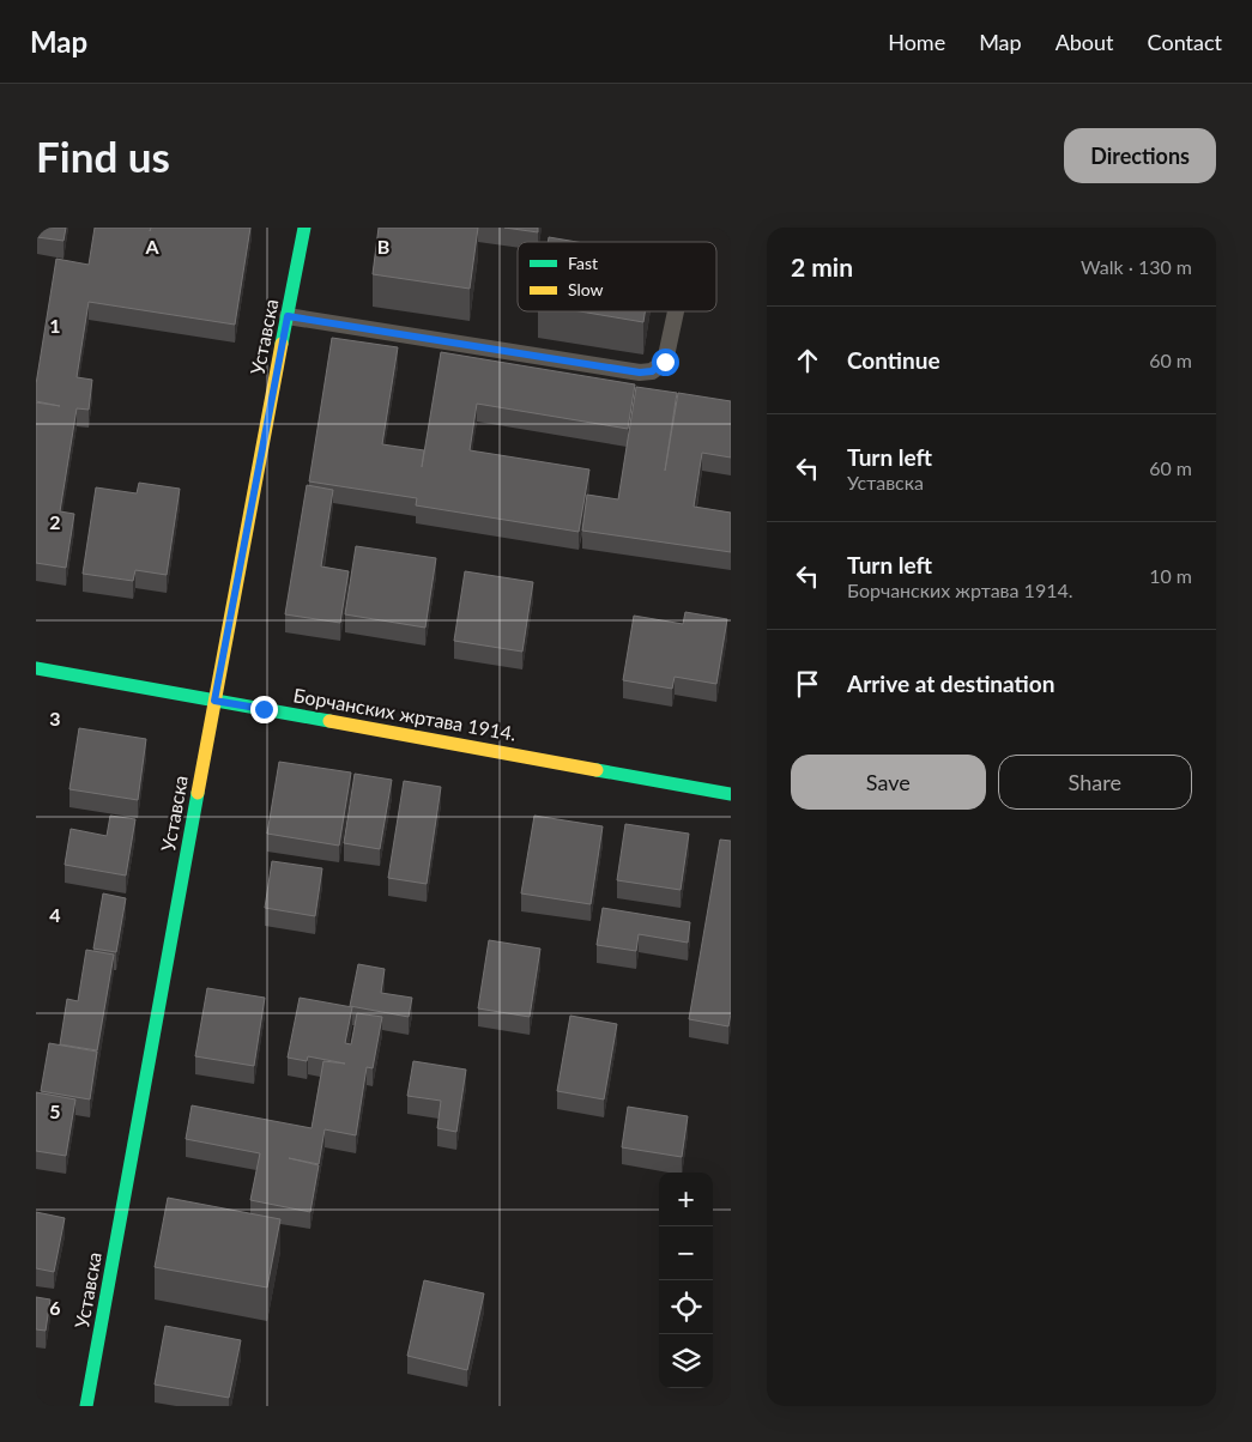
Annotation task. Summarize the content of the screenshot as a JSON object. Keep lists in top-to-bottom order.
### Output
{
  "streets": {
    "street": ["Уставска", "Борчанских жртава 1914."]
  },
  "crossings": [
    ["Уставска", "Борчанских жртава 1914."]
  ],
  "legend": ["Fast", "Slow"],
  "page": {
    "header": "Map",
    "nav": [
      "Home",
      "Map",
      "About",
      "Contact"
    ],
    "buttons": [
      "Directions",
      ["Save", "Share"]
    ],
    "title": "Find us",
    "heading": ["2 min", "Walk · 130 m"],
    "list": [
      ["Continue", "60 m"],
      ["Turn left", "Уставска", "60 m"],
      ["Turn left", "Борчанских жртава 1914.", "10 m"],
      "Arrive at destination"
    ],
    "map_buttons": ["+", "−"]
  },
  "grid": {
    "columns": ["A", "B"],
    "rows": [
      "1",
      "2",
      "3",
      "4",
      "5",
      "6"
    ]
  }
}
